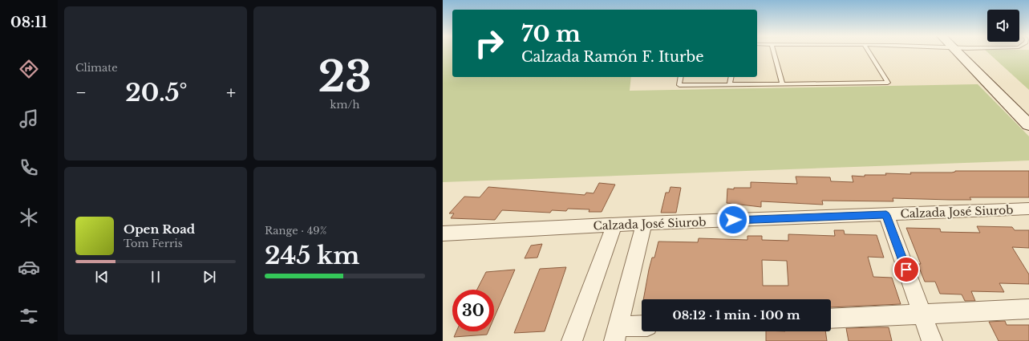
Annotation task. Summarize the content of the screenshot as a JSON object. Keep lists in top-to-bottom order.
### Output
{
  "streets": {
    "street": ["Calzada José Siurob"]
  },
  "page": {
    "tabs": "08:11",
    "tile": [
      "Climate",
      ["23", "km/h"],
      ["Range · 49%", "245 km"]
    ],
    "turn": ["70 m", "Calzada Ramón F. Iturbe"],
    "heat": ["−", "20.5°", "+"],
    "song": ["Open Road", "Tom Ferris"],
    "limit": "30",
    "trip": "08:12 · 1 min · 100 m"
  }
}
